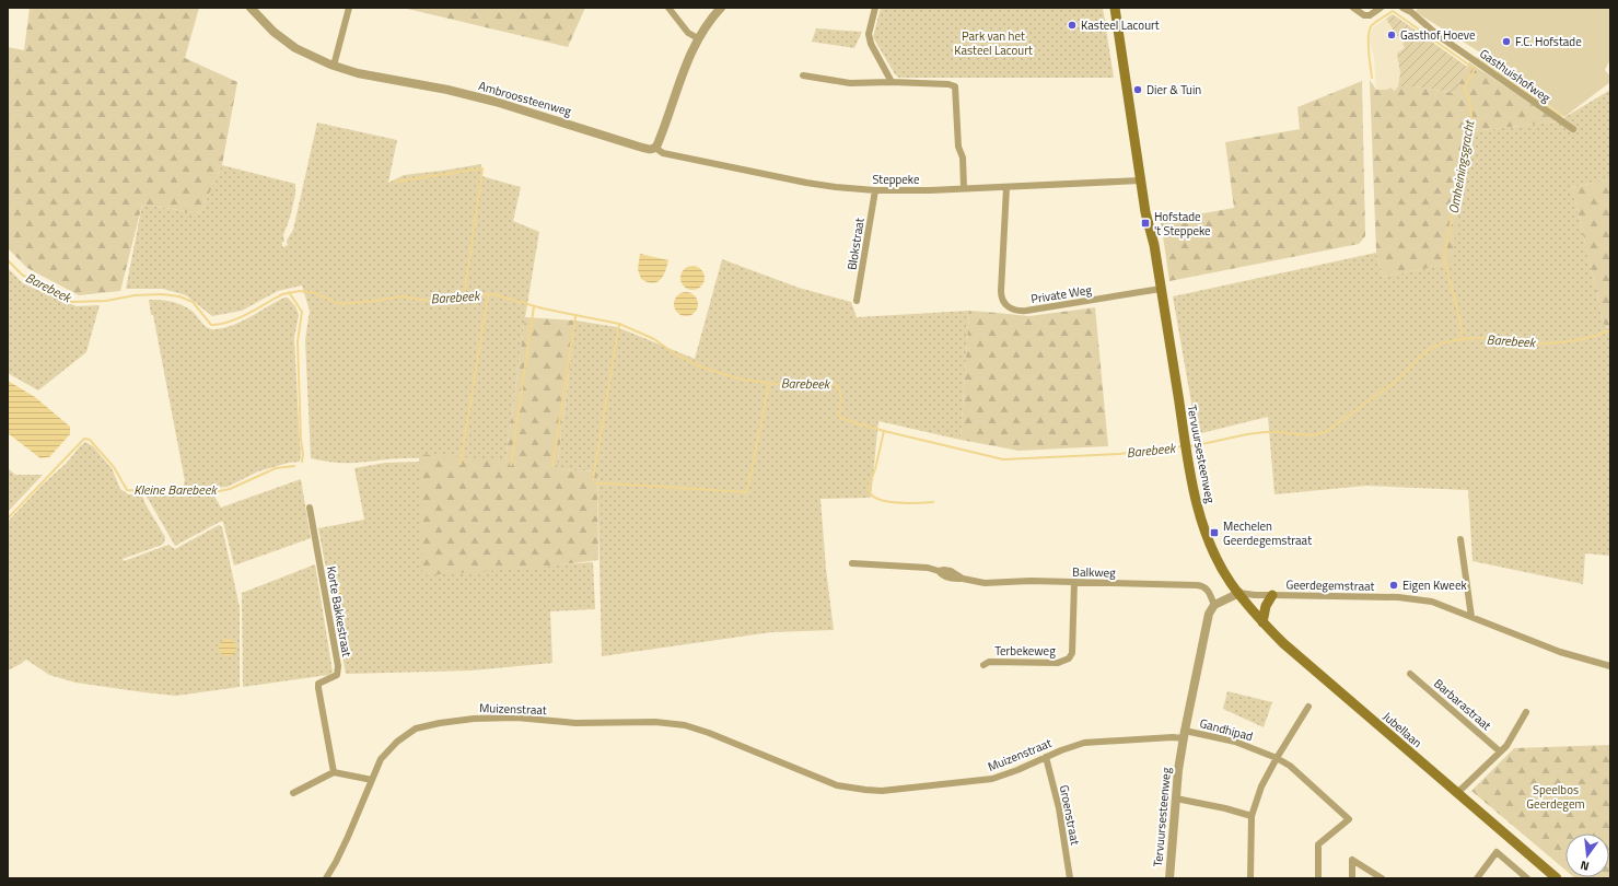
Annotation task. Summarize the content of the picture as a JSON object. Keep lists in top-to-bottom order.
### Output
{
  "streets": {
    "main road": ["Tervuursesteenweg", "Jubellaan"],
    "street": [
      "Gasthuishofweg",
      "Ambroossteenweg",
      "Steppeke",
      "Blokstraat",
      "Private Weg",
      "Balkweg",
      "Geerdegemstraat",
      "Korte Bakkestraat",
      "Terbekeweg",
      "Barbarastraat",
      "Muizenstraat",
      "Gandhipad",
      "Groenstraat"
    ]
  },
  "crossings": [
    ["Ambroossteenweg", "Steppeke"],
    ["Steppeke", "Blokstraat"],
    ["Steppeke", "Private Weg"],
    ["Steppeke", "Tervuursesteenweg"],
    ["Private Weg", "Tervuursesteenweg"],
    ["Tervuursesteenweg", "Balkweg"],
    ["Tervuursesteenweg", "Geerdegemstraat"],
    ["Tervuursesteenweg", "Muizenstraat"],
    ["Tervuursesteenweg", "Gandhipad"],
    ["Tervuursesteenweg", "Jubellaan"],
    ["Balkweg", "Terbekeweg"],
    ["Geerdegemstraat", "Jubellaan"],
    ["Muizenstraat", "Gandhipad"],
    ["Muizenstraat", "Groenstraat"]
  ],
  "water": ["Omheiningsgracht", "Barebeek", "Kleine Barebeek"],
  "parks": ["Park van het Kasteel Lacourt", "Speelbos Geerdegem"],
  "places": {
    "other": [
      "Kasteel Lacourt",
      "Gasthof Hoeve",
      "F.C. Hofstade",
      "Dier & Tuin",
      "Eigen Kweek"
    ],
    "transit": ["Hofstade 't Steppeke", "Mechelen Geerdegemstraat"]
  },
  "north": "bottom"
}
